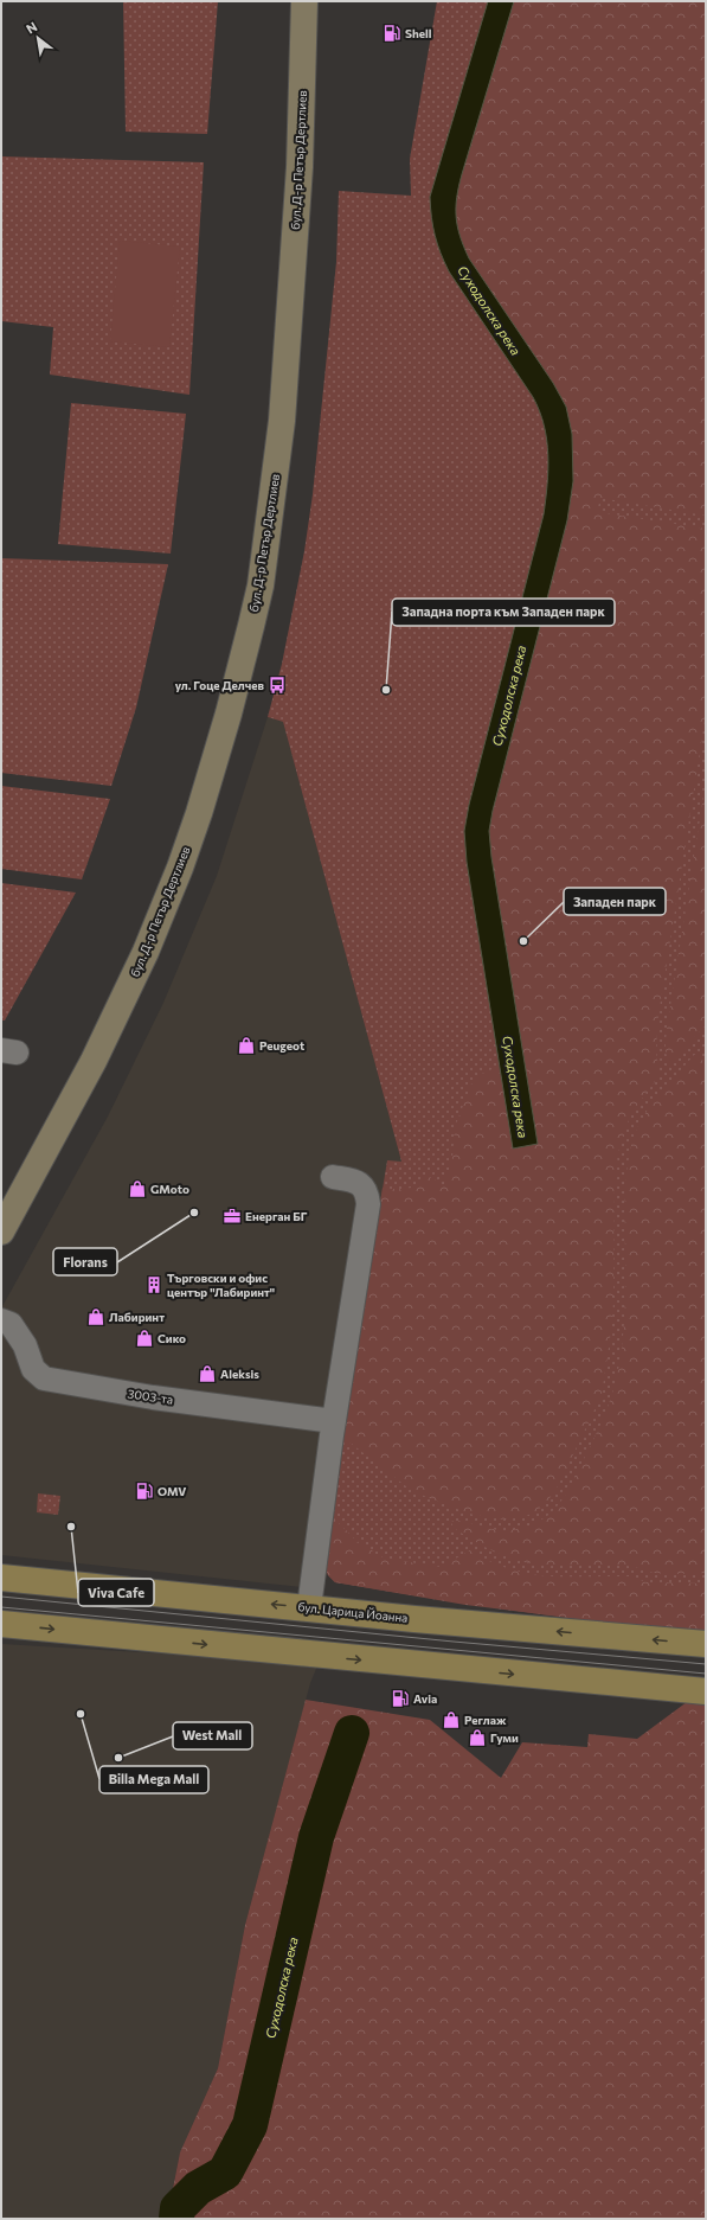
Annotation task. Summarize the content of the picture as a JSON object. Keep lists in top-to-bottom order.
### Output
{
  "streets": {
    "main road": ["бул. Д-р Петър Дертлиев", "бул. Царица Йоанна"],
    "street": ["3003-та"]
  },
  "water": ["Суходолска река"],
  "places": {
    "fuel station": ["Shell", "OMV", "Avia"],
    "bus stop": ["ул. Гоце Делчев"],
    "other": [
      "Западна порта към Западен парк",
      "Западен парк",
      "Florans",
      "Viva Cafe",
      "Billa Mega Mall",
      "West Mall"
    ],
    "shop": [
      "Peugeot",
      "GMoto",
      "Лабиринт",
      "Сико",
      "Aleksis",
      "Реглаж",
      "Гуми"
    ],
    "office": ["Енерган БГ"],
    "building": ["Търговски и офис център \"Лабиринт\""]
  },
  "north": "top left"
}
